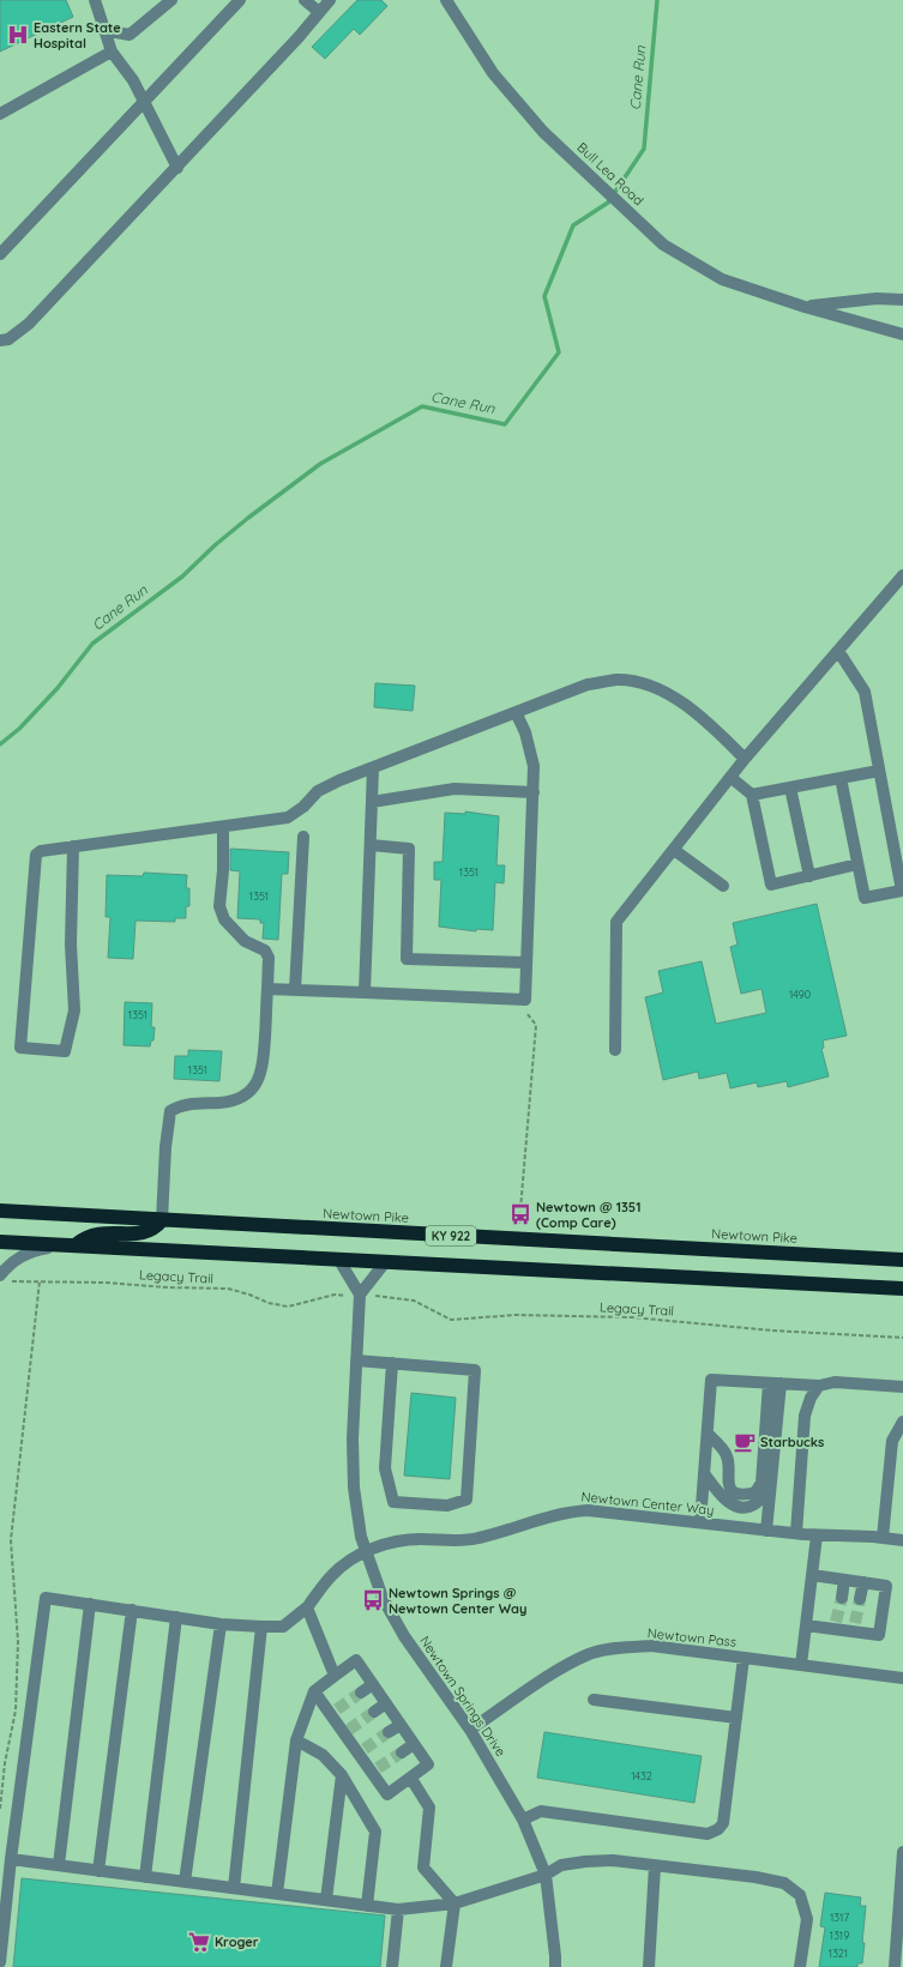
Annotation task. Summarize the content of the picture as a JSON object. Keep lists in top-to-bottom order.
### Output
{
  "streets": {
    "highway": ["Newtown Pike", "KY 922"],
    "street": [
      "Bull Lea Road",
      "Newtown Center Way",
      "Newtown Pass",
      "Newtown Springs Drive"
    ],
    "path": ["Legacy Trail"]
  },
  "crossings": [
    ["Newtown Center Way", "Newtown Springs Drive"],
    ["Newtown Pass", "Newtown Springs Drive"]
  ],
  "water": ["Cane Run"],
  "places": {
    "hospital": ["Eastern State Hospital"],
    "bus stop": ["Newtown @ 1351 (Comp Care)", "Newtown Springs @ Newtown Center Way"],
    "cafe": ["Starbucks"],
    "supermarket": ["Kroger"]
  },
  "house_numbers": [
    "1351",
    "1351",
    "1490",
    "1351",
    "1351",
    "1432",
    "1317",
    "1319",
    "1321"
  ]
}
